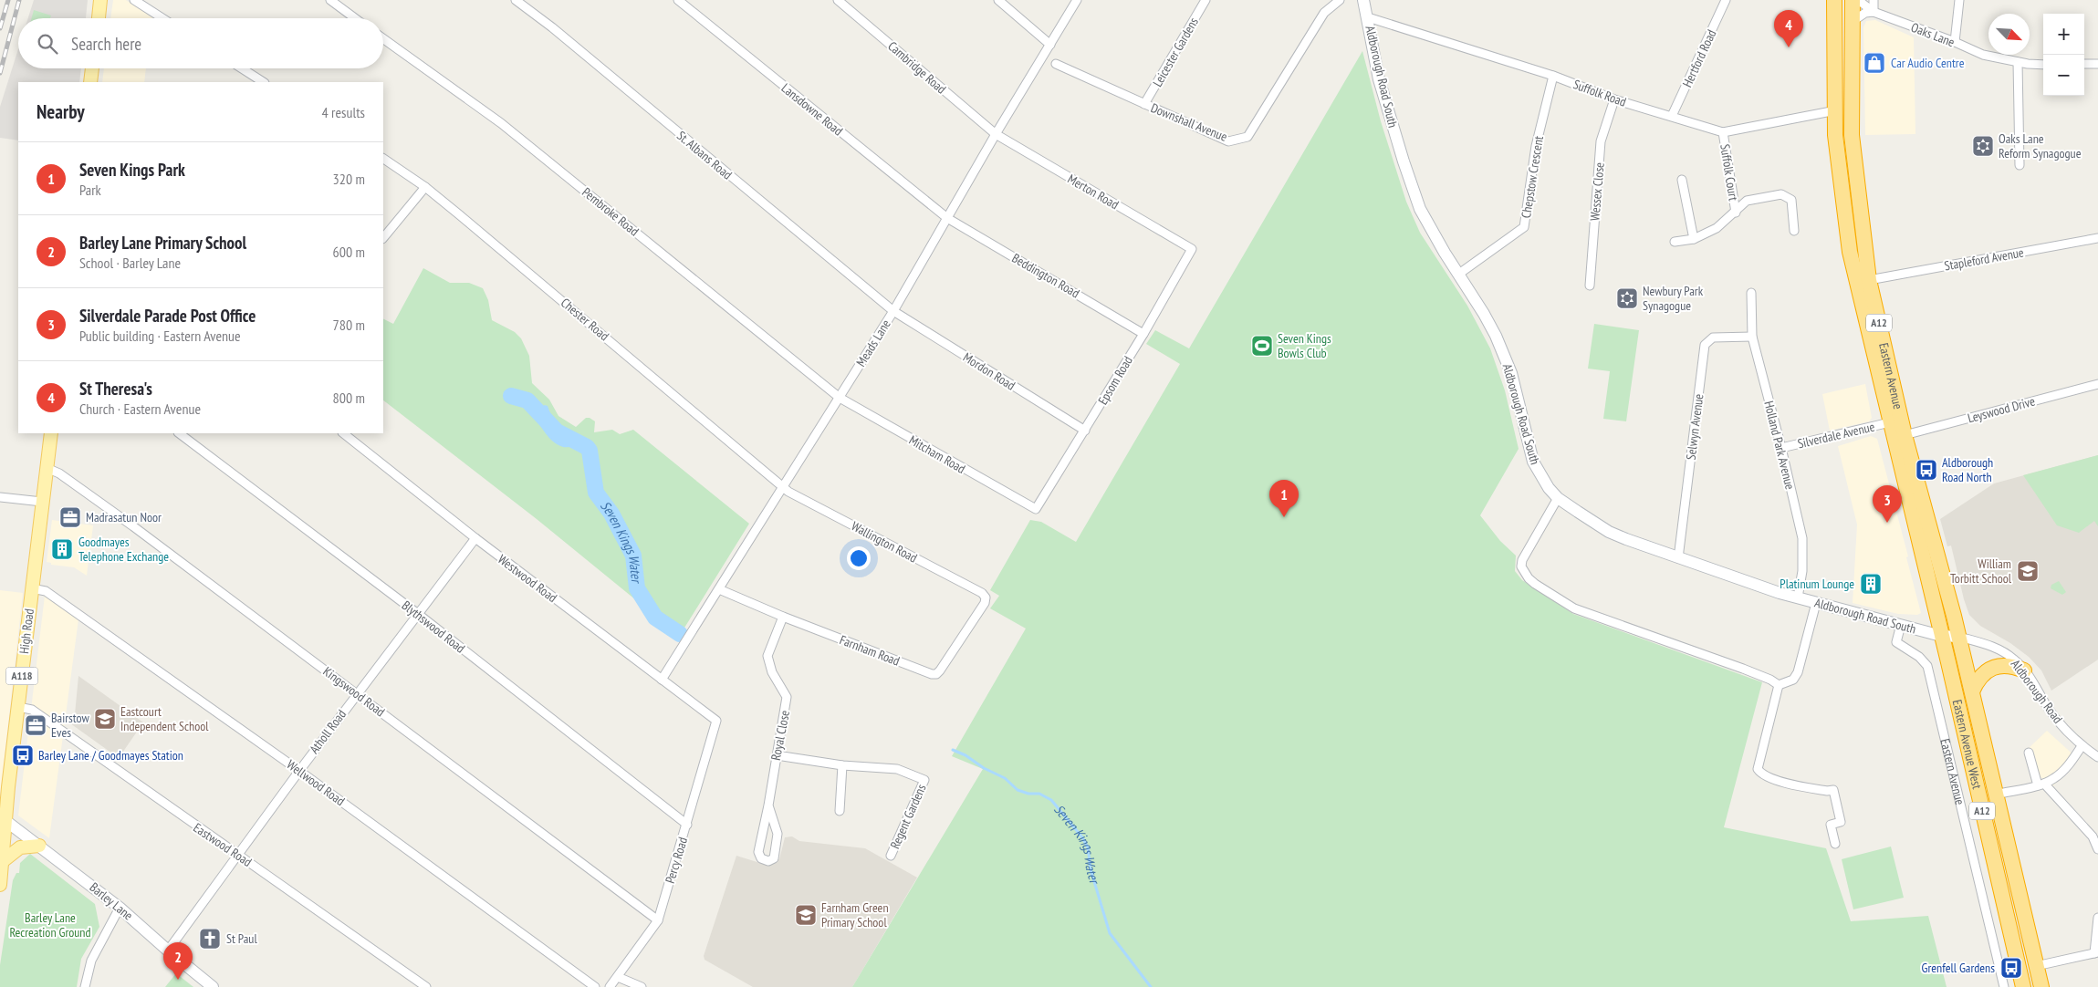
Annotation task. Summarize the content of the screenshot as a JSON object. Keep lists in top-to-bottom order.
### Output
{
  "streets": {
    "highway": ["A12", "Eastern Avenue", "Eastern Avenue West"],
    "main road": ["High Road", "A118"],
    "street": [
      "Oaks Lane",
      "Leicester Gardens",
      "Hertford Road",
      "Cambridge Road",
      "Aldborough Road South",
      "Suffolk Road",
      "Lansdowne Road",
      "Downshall Avenue",
      "St. Albans Road",
      "Suffolk Court",
      "Chepstow Crescent",
      "Merton Road",
      "Wessex Close",
      "Pembroke Road",
      "Stapleford Avenue",
      "Beddington Road",
      "Chester Road",
      "Meads Lane",
      "Mordon Road",
      "Epsom Road",
      "Leyswood Drive",
      "Selwyn Avenue",
      "Silverdale Avenue",
      "Holland Park Avenue",
      "Mitcham Road",
      "Wallington Road",
      "Westwood Road",
      "Blythswood Road",
      "Farnham Road",
      "Kingswood Road",
      "Aldborough Road",
      "Atholl Road",
      "Royal Close",
      "Wellwood Road",
      "Regent Gardens",
      "Eastwood Road",
      "Percy Road",
      "Barley Lane"
    ]
  },
  "crossings": [
    ["Leicester Gardens", "Downshall Avenue"],
    ["Hertford Road", "Suffolk Road"],
    ["Cambridge Road", "Merton Road"],
    ["Cambridge Road", "Meads Lane"],
    ["Aldborough Road South", "Suffolk Road"],
    ["Aldborough Road South", "Chepstow Crescent"],
    ["Aldborough Road South", "Eastern Avenue"],
    ["Aldborough Road South", "Selwyn Avenue"],
    ["Aldborough Road South", "Holland Park Avenue"],
    ["Aldborough Road South", "Aldborough Road"],
    ["Aldborough Road South", "Eastern Avenue West"],
    ["Suffolk Road", "Suffolk Court"],
    ["Suffolk Road", "Chepstow Crescent"],
    ["Suffolk Road", "Wessex Close"],
    ["Suffolk Road", "Eastern Avenue"],
    ["Lansdowne Road", "Beddington Road"],
    ["Lansdowne Road", "Meads Lane"],
    ["St. Albans Road", "Meads Lane"],
    ["St. Albans Road", "Mordon Road"],
    ["Merton Road", "Meads Lane"],
    ["Merton Road", "Epsom Road"],
    ["Pembroke Road", "Meads Lane"],
    ["Pembroke Road", "Mitcham Road"],
    ["Stapleford Avenue", "Eastern Avenue"],
    ["Beddington Road", "Meads Lane"],
    ["Beddington Road", "Epsom Road"],
    ["Chester Road", "Meads Lane"],
    ["Chester Road", "Wallington Road"],
    ["Meads Lane", "Mordon Road"],
    ["Meads Lane", "Mitcham Road"],
    ["Meads Lane", "Wallington Road"],
    ["Meads Lane", "Westwood Road"],
    ["Meads Lane", "Farnham Road"],
    ["Mordon Road", "Epsom Road"],
    ["Eastern Avenue", "Leyswood Drive"],
    ["Eastern Avenue", "Silverdale Avenue"],
    ["Eastern Avenue", "Aldborough Road"],
    ["Eastern Avenue", "Eastern Avenue West"],
    ["Epsom Road", "Mitcham Road"],
    ["Selwyn Avenue", "Holland Park Avenue"],
    ["Silverdale Avenue", "Holland Park Avenue"],
    ["Wallington Road", "Farnham Road"],
    ["Westwood Road", "Atholl Road"],
    ["Westwood Road", "Percy Road"],
    ["Blythswood Road", "Atholl Road"],
    ["Blythswood Road", "Percy Road"],
    ["High Road", "Kingswood Road"],
    ["High Road", "Wellwood Road"],
    ["High Road", "Eastwood Road"],
    ["High Road", "Barley Lane"],
    ["Farnham Road", "Royal Close"],
    ["Kingswood Road", "Atholl Road"],
    ["Kingswood Road", "Percy Road"],
    ["Aldborough Road", "Eastern Avenue West"],
    ["Atholl Road", "Wellwood Road"],
    ["Atholl Road", "Eastwood Road"],
    ["Atholl Road", "Barley Lane"],
    ["Royal Close", "Regent Gardens"]
  ],
  "water": ["Seven Kings Water"],
  "parks": ["Barley Lane Recreation Ground"],
  "places": {
    "shop": ["Car Audio Centre"],
    "synagogue": ["Oaks Lane Reform Synagogue", "Newbury Park Synagogue"],
    "sports": ["Seven Kings Bowls Club"],
    "bus stop": ["Aldborough Road North", "Barley Lane / Goodmayes Station", "Grenfell Gardens"],
    "office": ["Madrasatun Noor", "Bairstow Eves"],
    "building": ["Goodmayes Telephone Exchange", "Platinum Lounge"],
    "school or university": ["William Torbitt School", "Eastcourt Independent School", "Farnham Green Primary School"],
    "church": ["St Paul"]
  },
  "north": "bottom right",
  "page": {
    "pins": [
      "4",
      "1",
      "3",
      "2"
    ],
    "map_buttons": ["+", "−"],
    "search": "Search here",
    "heading": ["Nearby", "4 results"],
    "list": [
      {
        "mark": "1",
        "name": "Seven Kings Park",
        "note": "Park",
        "value": "320 m"
      },
      {
        "mark": "2",
        "name": "Barley Lane Primary School",
        "note": "School · Barley Lane",
        "value": "600 m"
      },
      {
        "mark": "3",
        "name": "Silverdale Parade Post Office",
        "note": "Public building · Eastern Avenue",
        "value": "780 m"
      },
      {
        "mark": "4",
        "name": "St Theresa's",
        "note": "Church · Eastern Avenue",
        "value": "800 m"
      }
    ]
  }
}
